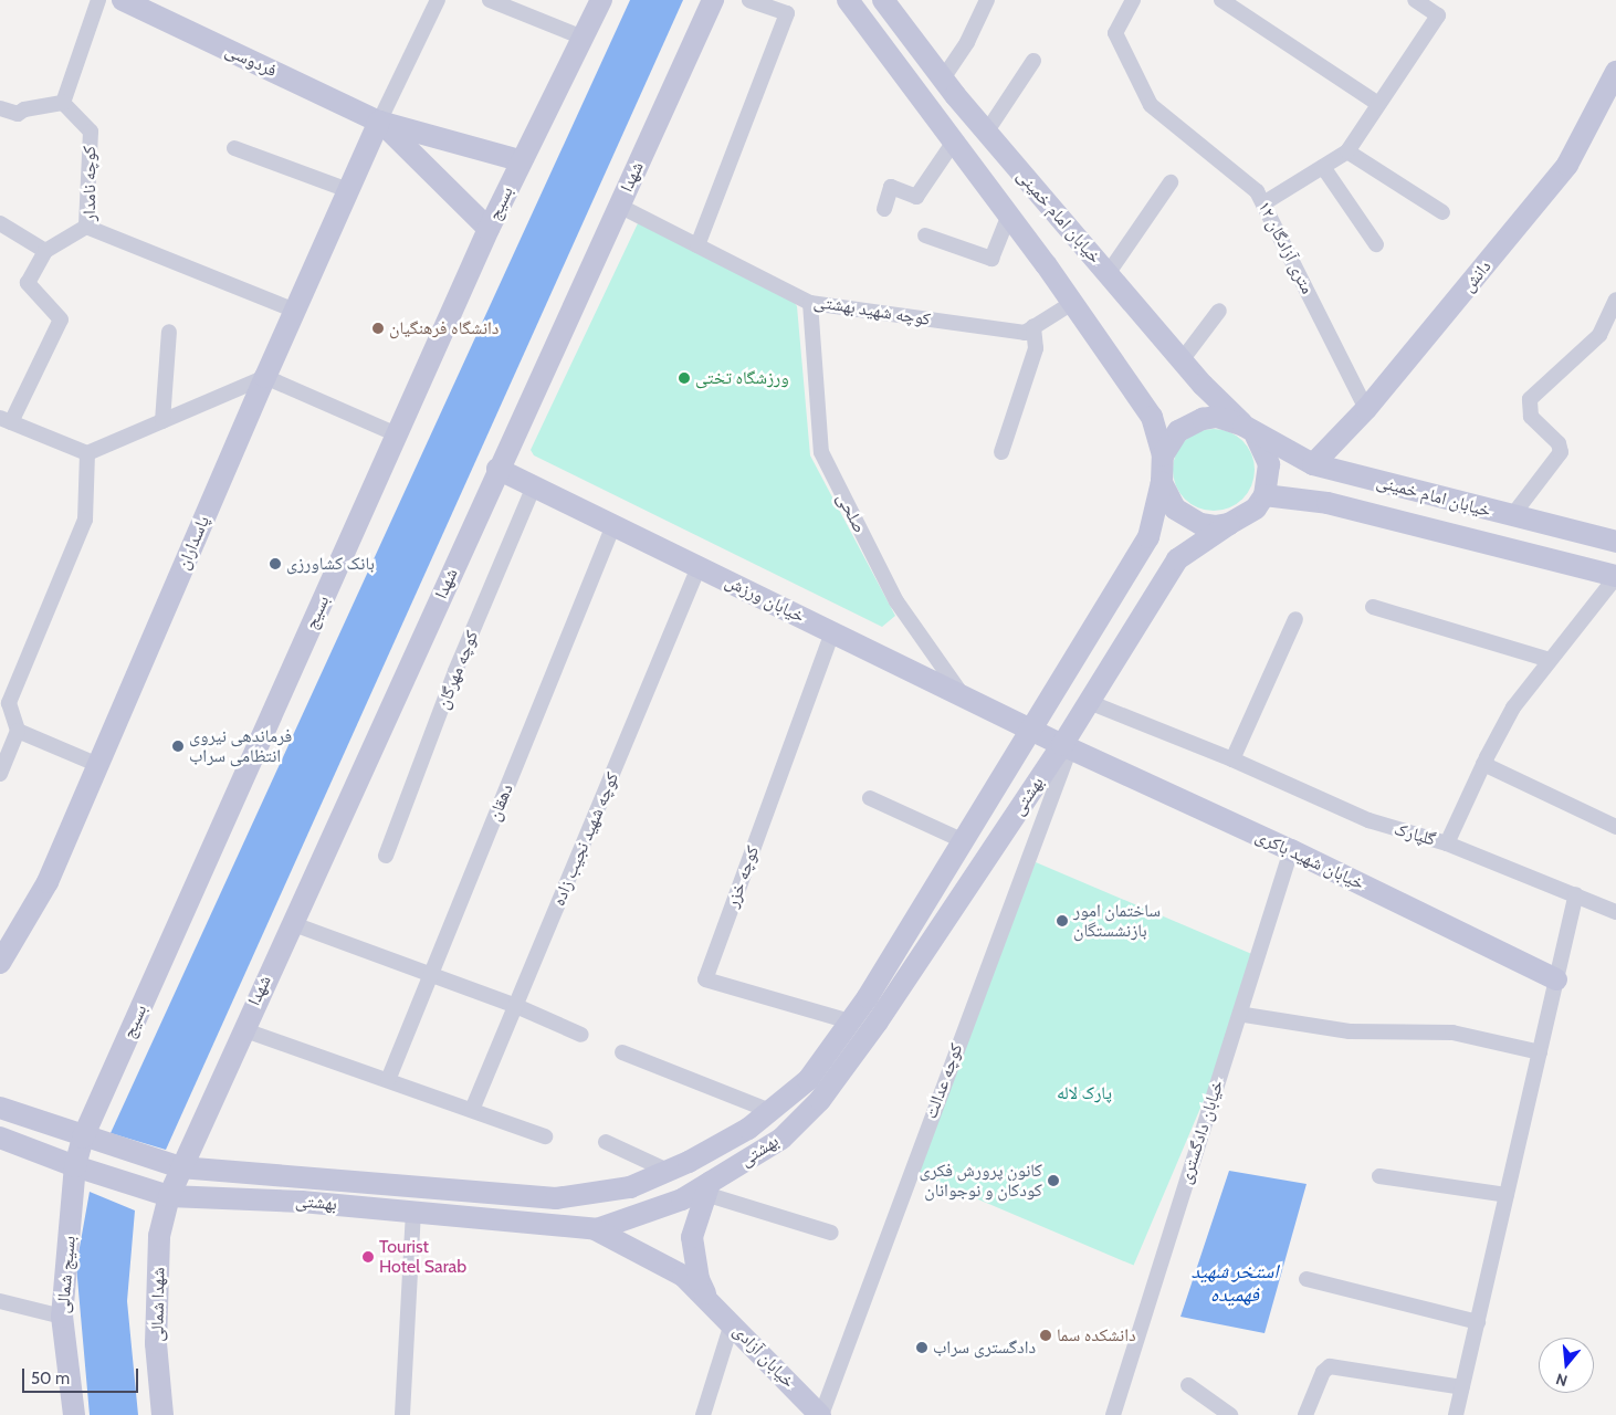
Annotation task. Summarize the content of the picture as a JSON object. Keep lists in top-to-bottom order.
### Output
{
  "streets": {
    "street": [
      "فردوسی",
      "شهدا",
      "کوچه نامدار",
      "بسیج",
      "خیابان امام خمینی",
      "۱۲ متری آزادگان",
      "دانش",
      "کوچه شهید بهشتی",
      "صلحی",
      "پاسداران",
      "خیابان ورزش",
      "کوچه مهرگان",
      "بهشتی",
      "دهقان",
      "گلپارک",
      "کوچه شهید نجیب زاده",
      "خیابان شهید باکری",
      "کوچه خزر",
      "کوچه عدالت",
      "خیابان دادگستری",
      "بسیج شمالی",
      "شهدا شمالی",
      "خیابان آزادی"
    ]
  },
  "crossings": [
    ["فردوسی", "پاسداران"],
    ["شهدا", "کوچه شهید بهشتی"],
    ["شهدا", "خیابان ورزش"],
    ["شهدا", "بهشتی"],
    ["شهدا", "شهدا شمالی"],
    ["کوچه نامدار", "پاسداران"],
    ["بسیج", "بهشتی"],
    ["بسیج", "بسیج شمالی"],
    ["خیابان امام خمینی", "دانش"],
    ["خیابان امام خمینی", "کوچه شهید بهشتی"],
    ["خیابان امام خمینی", "بهشتی"],
    ["خیابان امام خمینی", "گلپارک"],
    ["۱۲ متری آزادگان", "دانش"],
    ["کوچه شهید بهشتی", "صلحی"],
    ["صلحی", "خیابان ورزش"],
    ["خیابان ورزش", "کوچه مهرگان"],
    ["خیابان ورزش", "بهشتی"],
    ["خیابان ورزش", "دهقان"],
    ["خیابان ورزش", "کوچه شهید نجیب زاده"],
    ["خیابان ورزش", "خیابان شهید باکری"],
    ["خیابان ورزش", "کوچه خزر"],
    ["بهشتی", "گلپارک"],
    ["بهشتی", "خیابان شهید باکری"],
    ["بهشتی", "کوچه خزر"],
    ["بهشتی", "کوچه عدالت"],
    ["بهشتی", "بسیج شمالی"],
    ["بهشتی", "شهدا شمالی"],
    ["بهشتی", "خیابان آزادی"],
    ["خیابان شهید باکری", "کوچه عدالت"],
    ["خیابان شهید باکری", "خیابان دادگستری"],
    ["کوچه عدالت", "خیابان آزادی"]
  ],
  "water": ["استخر شهید فهمیده"],
  "parks": ["پارک لاله"],
  "places": [
    "دانشگاه فرهنگیان",
    "ورزشگاه تختی",
    "بانک کشاورزی",
    "فرماندهی نیروی انتظامی سراب",
    "ساختمان امور بازنشستگان",
    "کانون پرورش فکری کودکان و نوجوانان",
    "Tourist Hotel Sarab",
    "دانشکده سما",
    "دادگستری سراب"
  ],
  "scale_bar": "50 m",
  "north": "bottom"
}
